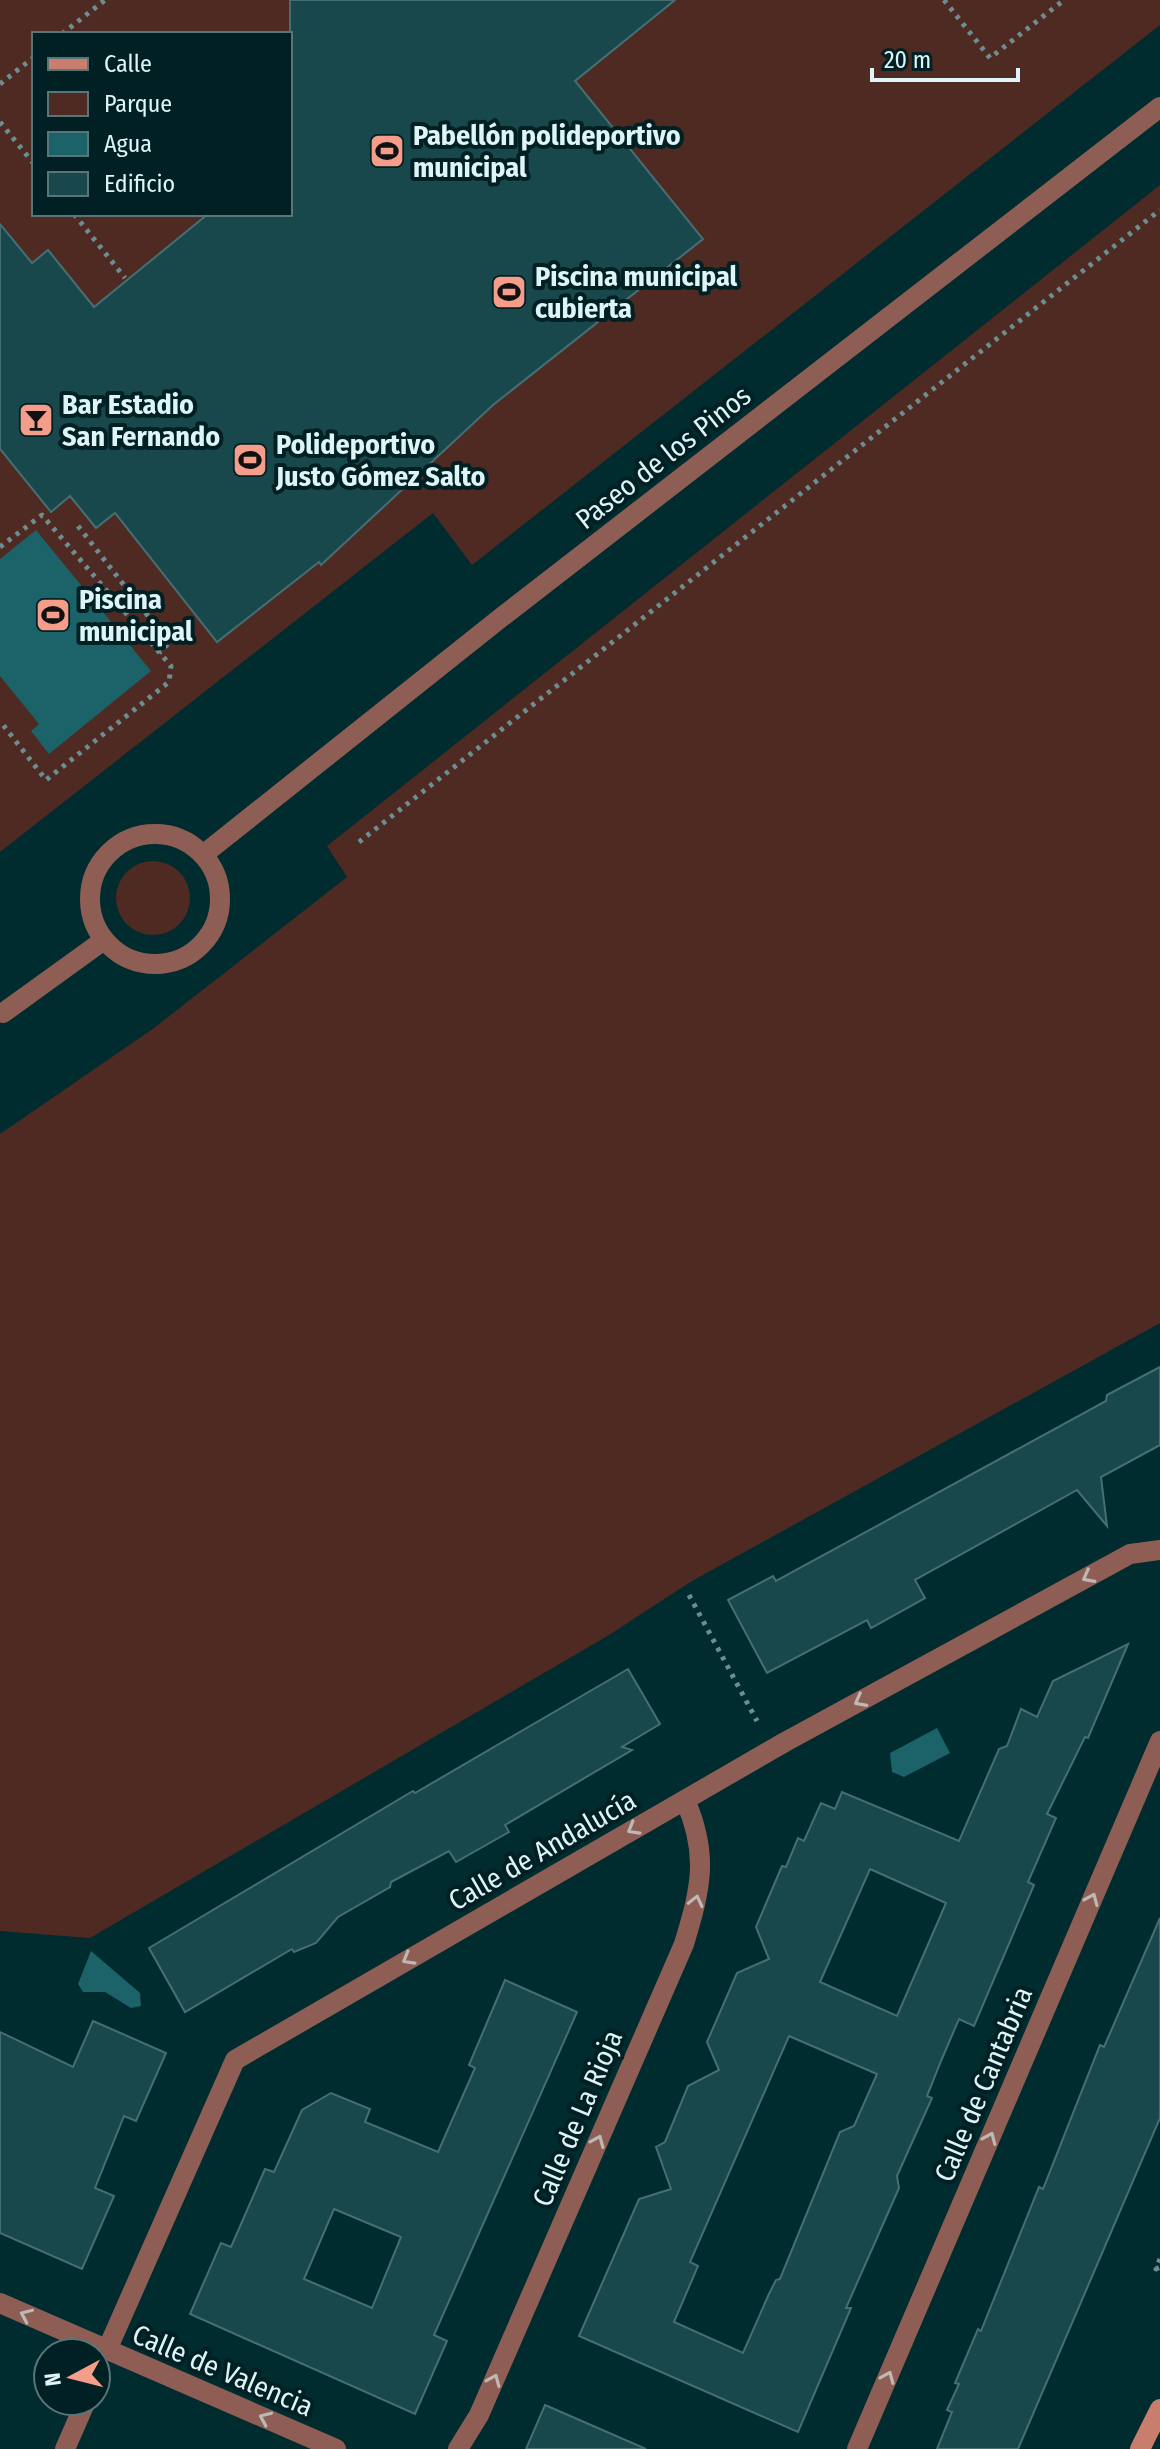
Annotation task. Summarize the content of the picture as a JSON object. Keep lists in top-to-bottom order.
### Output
{
  "streets": {
    "street": [
      "Paseo de los Pinos",
      "Calle de Andalucía",
      "Calle de Cantabria",
      "Calle de La Rioja",
      "Calle de Valencia"
    ]
  },
  "crossings": [
    ["Calle de Andalucía", "Calle de La Rioja"]
  ],
  "one_way": [
    "Calle de Andalucía",
    "Calle de Cantabria",
    "Calle de La Rioja",
    "Calle de Valencia"
  ],
  "places": {
    "sports": [
      "Pabellón polideportivo municipal",
      "Piscina municipal cubierta",
      "Polideportivo Justo Gómez Salto",
      "Piscina municipal"
    ],
    "bar": ["Bar Estadio San Fernando"]
  },
  "legend": [
    "Calle",
    "Parque",
    "Agua",
    "Edificio"
  ],
  "scale_bar": "20 m",
  "north": "left"
}
